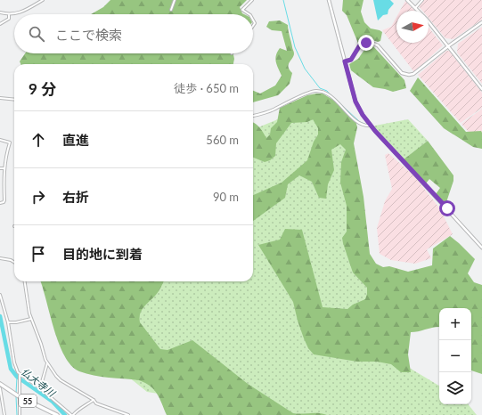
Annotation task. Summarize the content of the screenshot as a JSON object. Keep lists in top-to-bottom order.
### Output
{
  "streets": {
    "main road": ["55"]
  },
  "water": ["仏大寺川"],
  "north": "right",
  "page": {
    "search": "ここで検索",
    "heading": ["9 分", "徒歩 · 650 m"],
    "list": [
      ["直進", "560 m"],
      ["右折", "90 m"],
      "目的地に到着"
    ],
    "map_buttons": ["+", "−"]
  }
}
